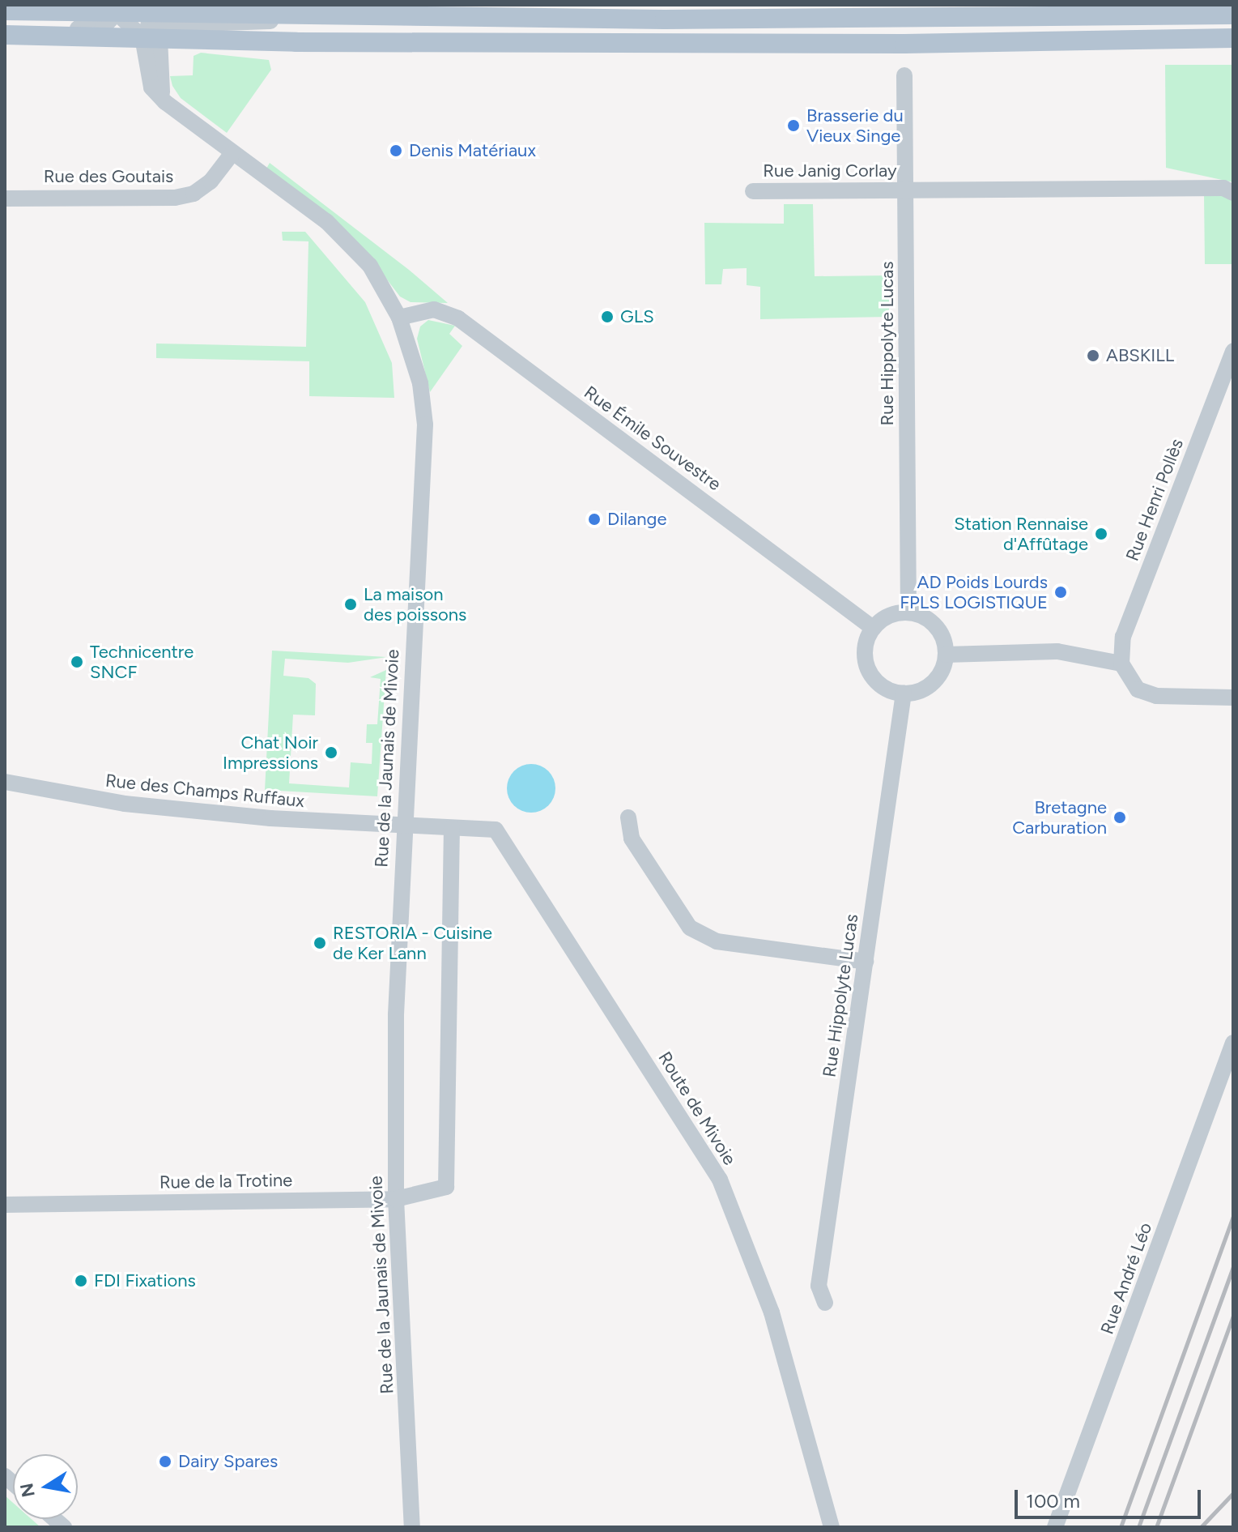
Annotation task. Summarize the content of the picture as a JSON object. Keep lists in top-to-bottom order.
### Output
{
  "streets": {
    "street": [
      "Rue Janig Corlay",
      "Rue des Goutais",
      "Rue Hippolyte Lucas",
      "Rue Émile Souvestre",
      "Rue Henri Pollès",
      "Rue de la Jaunais de Mivoie",
      "Rue des Champs Ruffaux",
      "Route de Mivoie",
      "Rue de la Trotine",
      "Rue André Léo"
    ]
  },
  "crossings": [
    ["Rue Janig Corlay", "Rue Hippolyte Lucas"],
    ["Rue des Goutais", "Rue de la Jaunais de Mivoie"],
    ["Rue Hippolyte Lucas", "Rue Émile Souvestre"],
    ["Rue Émile Souvestre", "Rue de la Jaunais de Mivoie"],
    ["Rue de la Jaunais de Mivoie", "Rue des Champs Ruffaux"],
    ["Rue de la Jaunais de Mivoie", "Route de Mivoie"],
    ["Rue de la Jaunais de Mivoie", "Rue de la Trotine"],
    ["Rue des Champs Ruffaux", "Route de Mivoie"],
    ["Route de Mivoie", "Rue de la Trotine"]
  ],
  "places": [
    "Brasserie du Vieux Singe",
    "Denis Matériaux",
    "GLS",
    "ABSKILL",
    "Dilange",
    "Station Rennaise d'Affûtage",
    "AD Poids Lourds FPLS LOGISTIQUE",
    "La maison des poissons",
    "Technicentre SNCF",
    "Chat Noir Impressions",
    "Bretagne Carburation",
    "RESTORIA - Cuisine de Ker Lann",
    "FDI Fixations",
    "Dairy Spares"
  ],
  "scale_bar": "100 m",
  "north": "left"
}
